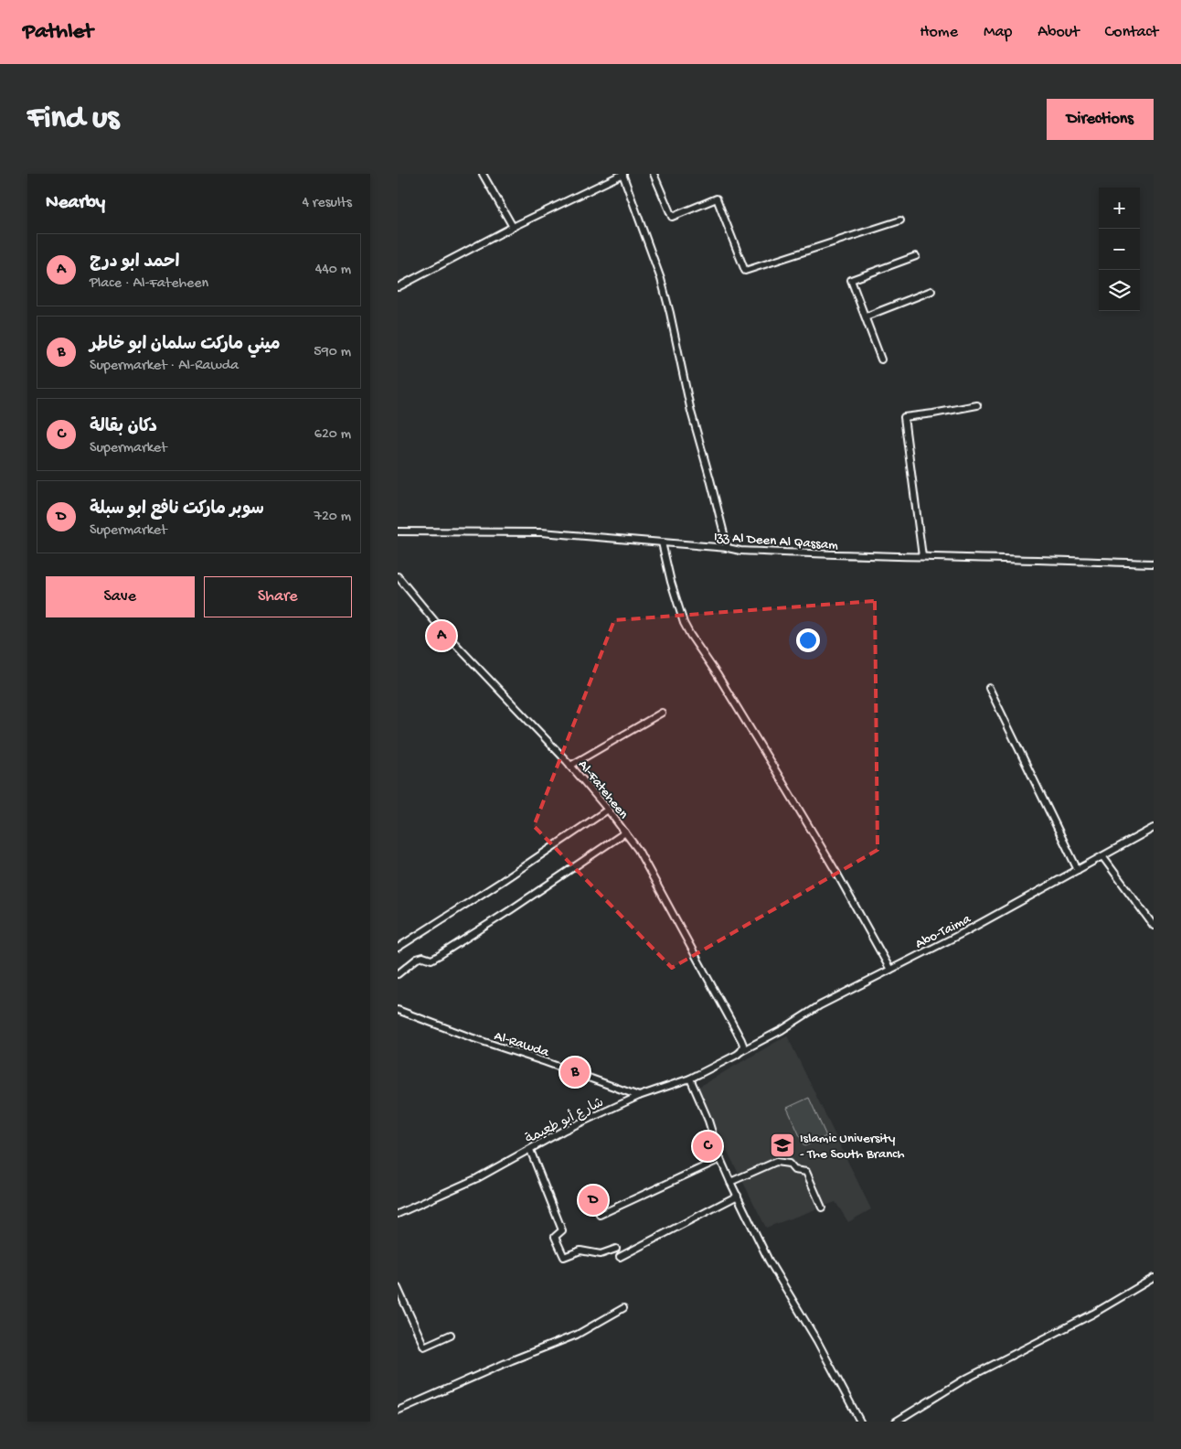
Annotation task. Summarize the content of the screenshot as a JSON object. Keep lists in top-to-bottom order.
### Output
{
  "streets": {
    "street": [
      "Izz Al Deen Al Qassam",
      "Al-Fateheen",
      "Abo-Taima",
      "Al-Rawda",
      "شارع أبو طعيمة"
    ]
  },
  "crossings": [
    ["Al-Fateheen", "Abo-Taima"],
    ["Al-Fateheen", "شارع أبو طعيمة"],
    ["Abo-Taima", "شارع أبو طعيمة"],
    ["Al-Rawda", "شارع أبو طعيمة"]
  ],
  "places": {
    "school or university": ["Islamic University - The South Branch"]
  },
  "page": {
    "header": "Pathlet",
    "nav": [
      "Home",
      "Map",
      "About",
      "Contact"
    ],
    "buttons": [
      "Directions",
      ["Save", "Share"]
    ],
    "title": "Find us",
    "heading": ["Nearby", "4 results"],
    "map_buttons": ["+", "−"],
    "list": [
      {
        "mark": "A",
        "name": "احمد ابو درج",
        "note": "Place · Al-Fateheen",
        "value": "440 m"
      },
      {
        "mark": "B",
        "name": "ميني ماركت سلمان ابو خاطر",
        "note": "Supermarket · Al-Rawda",
        "value": "590 m"
      },
      {
        "mark": "C",
        "name": "دكان بقالة",
        "note": "Supermarket",
        "value": "620 m"
      },
      {
        "mark": "D",
        "name": "سوبر ماركت نافع ابو سبلة",
        "note": "Supermarket",
        "value": "720 m"
      }
    ],
    "pins": [
      "A",
      "B",
      "C",
      "D"
    ]
  }
}
